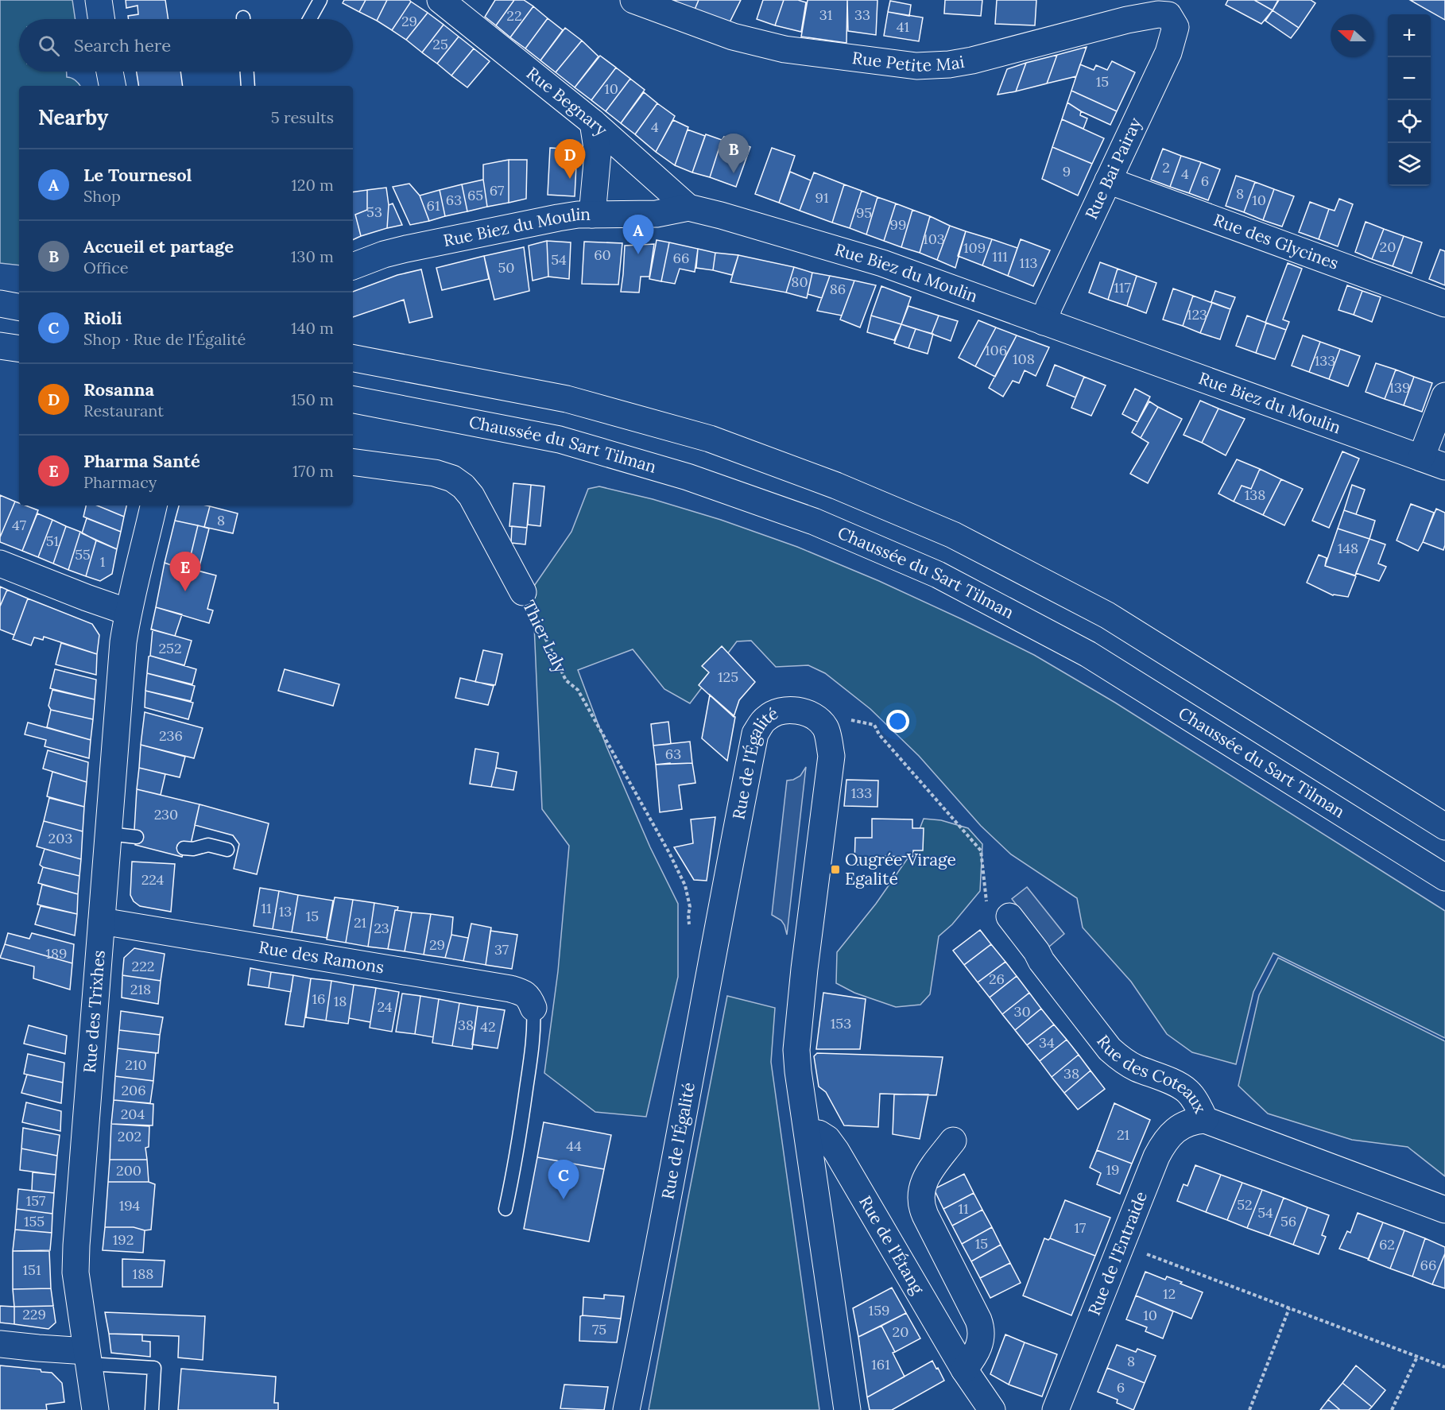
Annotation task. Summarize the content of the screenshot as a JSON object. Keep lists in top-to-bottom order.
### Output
{
  "streets": {
    "main road": [
      "Rue Petite Mai",
      "Rue Begnary",
      "Rue Bai Pairay",
      "Rue Biez du Moulin",
      "Rue des Glycines",
      "Chaussée du Sart Tilman",
      "Thier Laly",
      "Rue de l'Égalité",
      "Rue des Ramons",
      "Rue des Trixhes",
      "Rue des Coteaux",
      "Rue de l'Étang",
      "Rue de l'Entraide"
    ]
  },
  "crossings": [
    ["Rue Petite Mai", "Rue Bai Pairay"],
    ["Rue Begnary", "Rue Biez du Moulin"],
    ["Rue Bai Pairay", "Rue Biez du Moulin"],
    ["Rue Bai Pairay", "Rue des Glycines"],
    ["Rue des Ramons", "Rue des Trixhes"],
    ["Rue des Coteaux", "Rue de l'Entraide"]
  ],
  "places": {
    "transit": ["Ougrée Virage Egalité"]
  },
  "house_numbers": [
    "31",
    "33",
    "22",
    "29",
    "41",
    "25",
    "15",
    "10",
    "4",
    "2",
    "9",
    "4",
    "6",
    "67",
    "8",
    "65",
    "91",
    "63",
    "10",
    "61",
    "53",
    "95",
    "99",
    "103",
    "20",
    "109",
    "60",
    "111",
    "66",
    "54",
    "113",
    "50",
    "80",
    "117",
    "86",
    "123",
    "106",
    "108",
    "133",
    "139",
    "138",
    "8",
    "47",
    "51",
    "148",
    "55",
    "1",
    "252",
    "125",
    "236",
    "63",
    "133",
    "230",
    "203",
    "224",
    "11",
    "13",
    "15",
    "21",
    "23",
    "29",
    "37",
    "189",
    "222",
    "26",
    "218",
    "16",
    "18",
    "24",
    "30",
    "153",
    "38",
    "42",
    "34",
    "210",
    "38",
    "206",
    "204",
    "21",
    "202",
    "44",
    "19",
    "200",
    "157",
    "52",
    "194",
    "11",
    "54",
    "155",
    "56",
    "17",
    "192",
    "15",
    "62",
    "66",
    "151",
    "188",
    "12",
    "159",
    "229",
    "10",
    "75",
    "20",
    "8",
    "161",
    "6"
  ],
  "north": "left",
  "page": {
    "map_buttons": ["+", "−"],
    "search": "Search here",
    "heading": ["Nearby", "5 results"],
    "pins": [
      "B",
      "D",
      "A",
      "E",
      "C"
    ],
    "list": [
      {
        "mark": "A",
        "name": "Le Tournesol",
        "note": "Shop",
        "value": "120 m"
      },
      {
        "mark": "B",
        "name": "Accueil et partage",
        "note": "Office",
        "value": "130 m"
      },
      {
        "mark": "C",
        "name": "Rioli",
        "note": "Shop · Rue de l'Égalité",
        "value": "140 m"
      },
      {
        "mark": "D",
        "name": "Rosanna",
        "note": "Restaurant",
        "value": "150 m"
      },
      {
        "mark": "E",
        "name": "Pharma Santé",
        "note": "Pharmacy",
        "value": "170 m"
      }
    ]
  }
}
